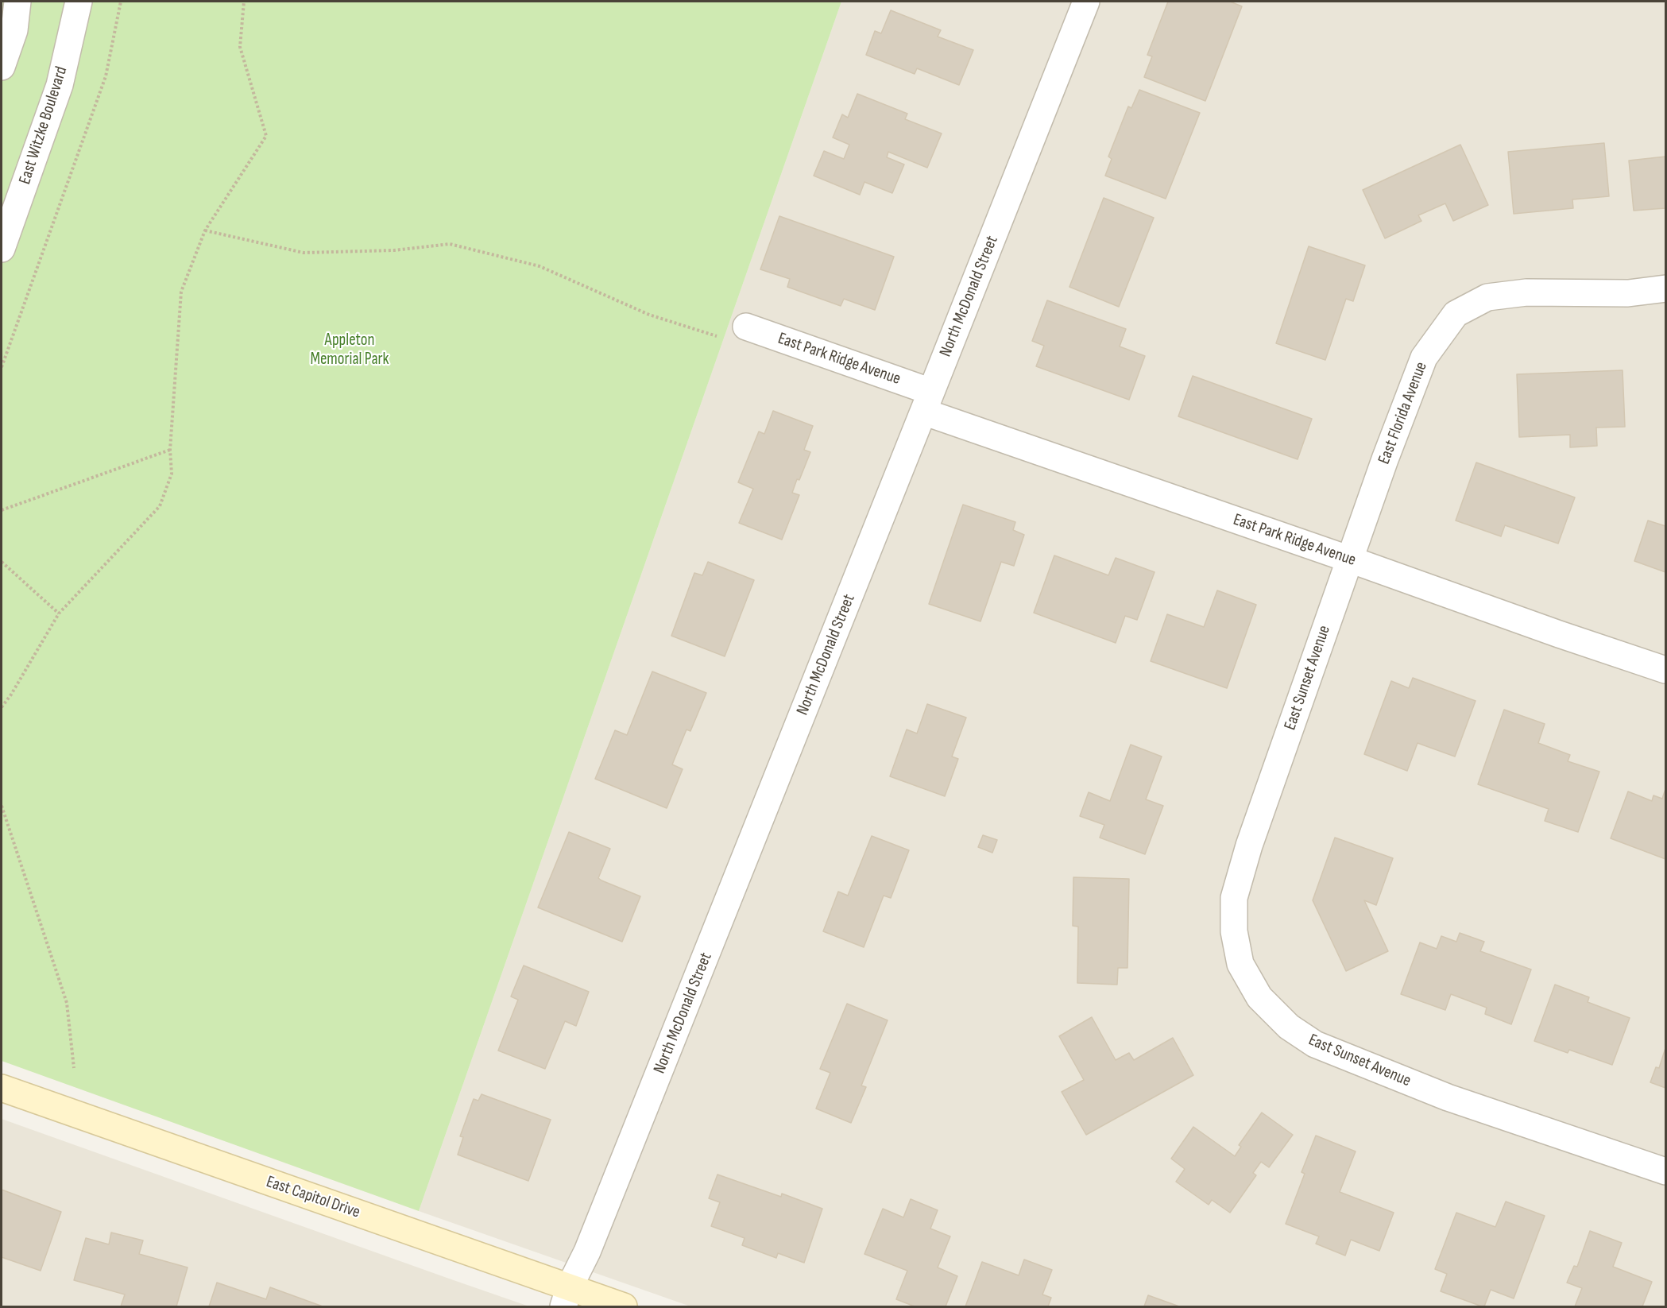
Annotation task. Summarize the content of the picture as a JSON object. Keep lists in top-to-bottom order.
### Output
{
  "streets": {
    "street": [
      "East Witzke Boulevard",
      "North McDonald Street",
      "East Park Ridge Avenue",
      "East Florida Avenue",
      "East Sunset Avenue",
      "East Capitol Drive"
    ]
  },
  "crossings": [
    ["North McDonald Street", "East Park Ridge Avenue"],
    ["North McDonald Street", "East Capitol Drive"],
    ["East Park Ridge Avenue", "East Florida Avenue"],
    ["East Park Ridge Avenue", "East Sunset Avenue"],
    ["East Florida Avenue", "East Sunset Avenue"]
  ],
  "parks": ["Appleton Memorial Park"]
}
